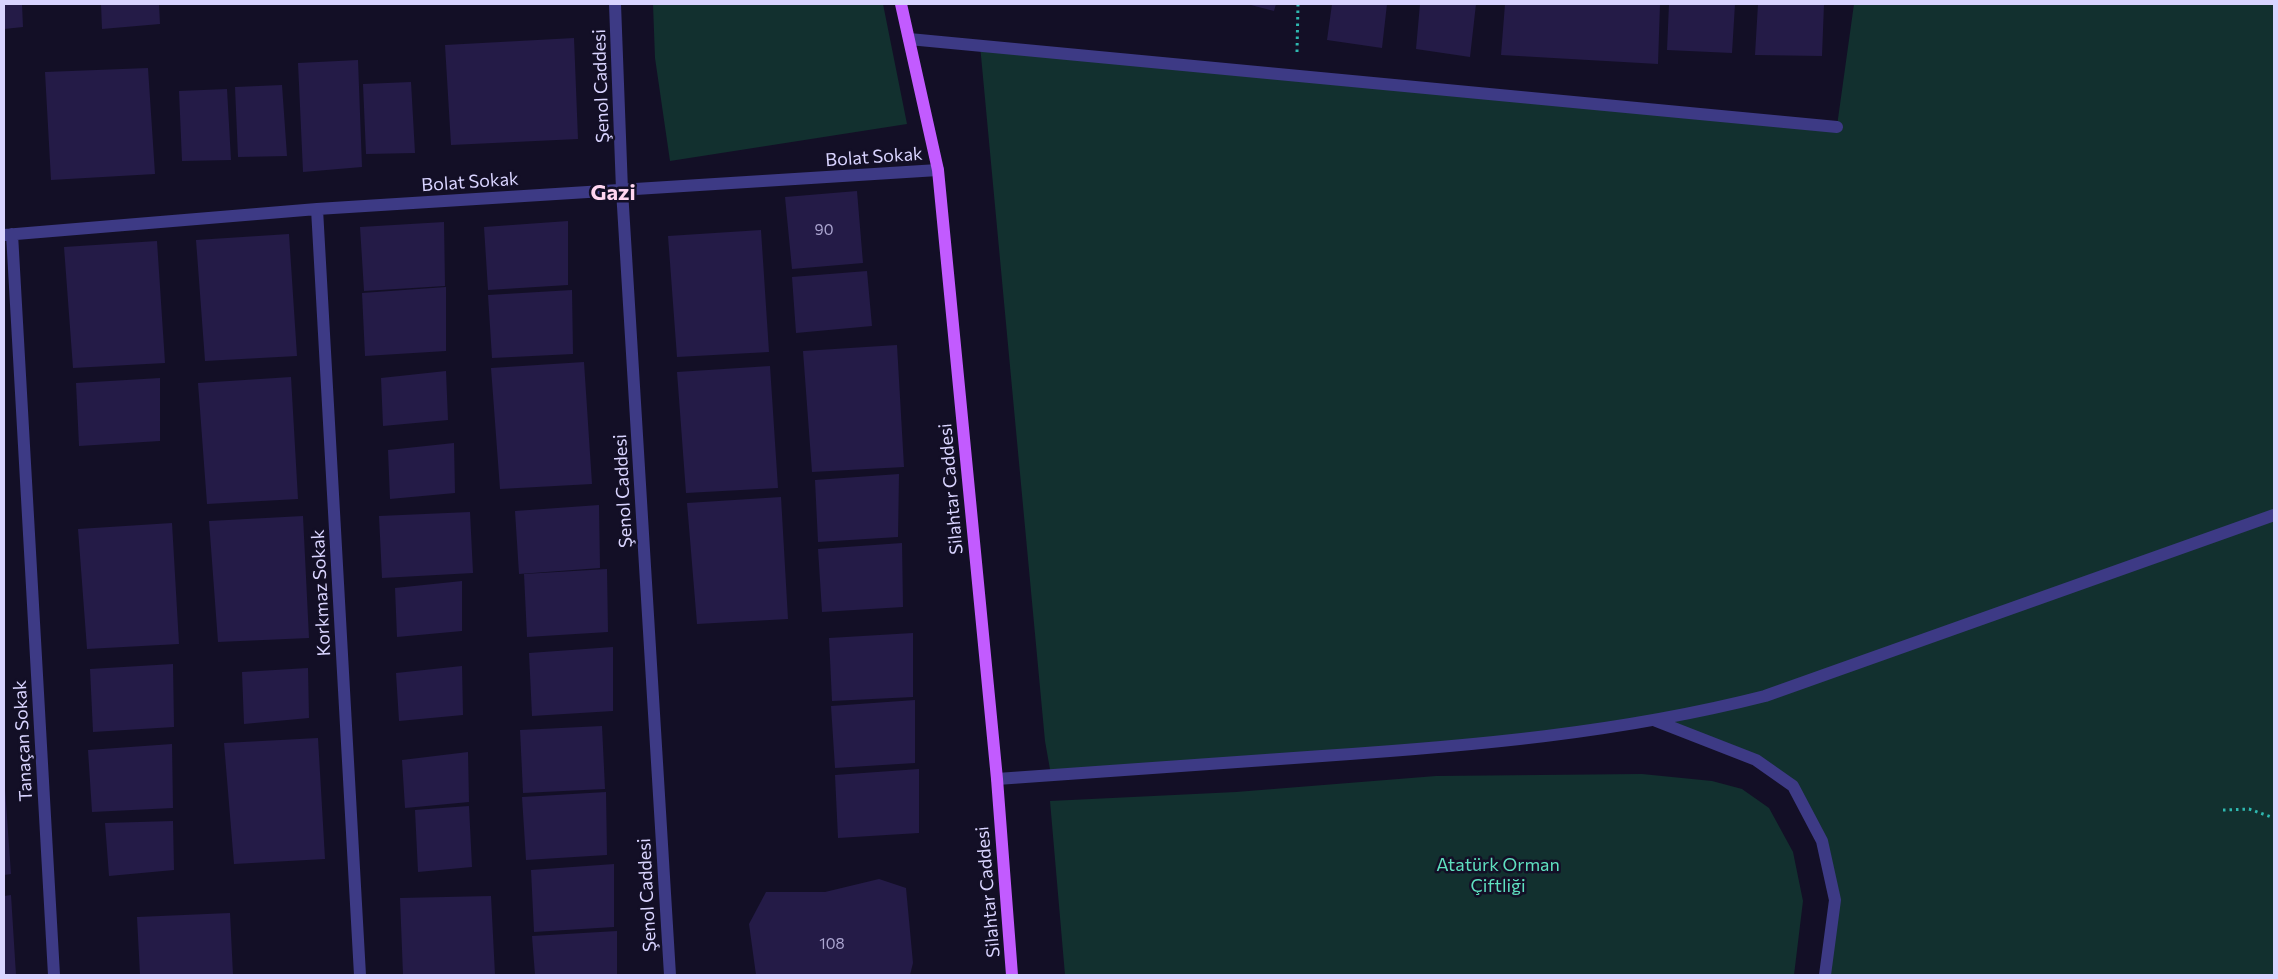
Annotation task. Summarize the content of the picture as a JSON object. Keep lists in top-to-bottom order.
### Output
{
  "streets": {
    "main road": ["Silahtar Caddesi"],
    "street": [
      "Şenol Caddesi",
      "Bolat Sokak",
      "Korkmaz Sokak",
      "Tanaçan Sokak"
    ]
  },
  "crossings": [
    ["Şenol Caddesi", "Bolat Sokak"],
    ["Bolat Sokak", "Silahtar Caddesi"],
    ["Bolat Sokak", "Korkmaz Sokak"],
    ["Bolat Sokak", "Tanaçan Sokak"]
  ],
  "districts": ["Gazi"],
  "parks": ["Atatürk Orman Çiftliği"],
  "house_numbers": ["90", "108"]
}
